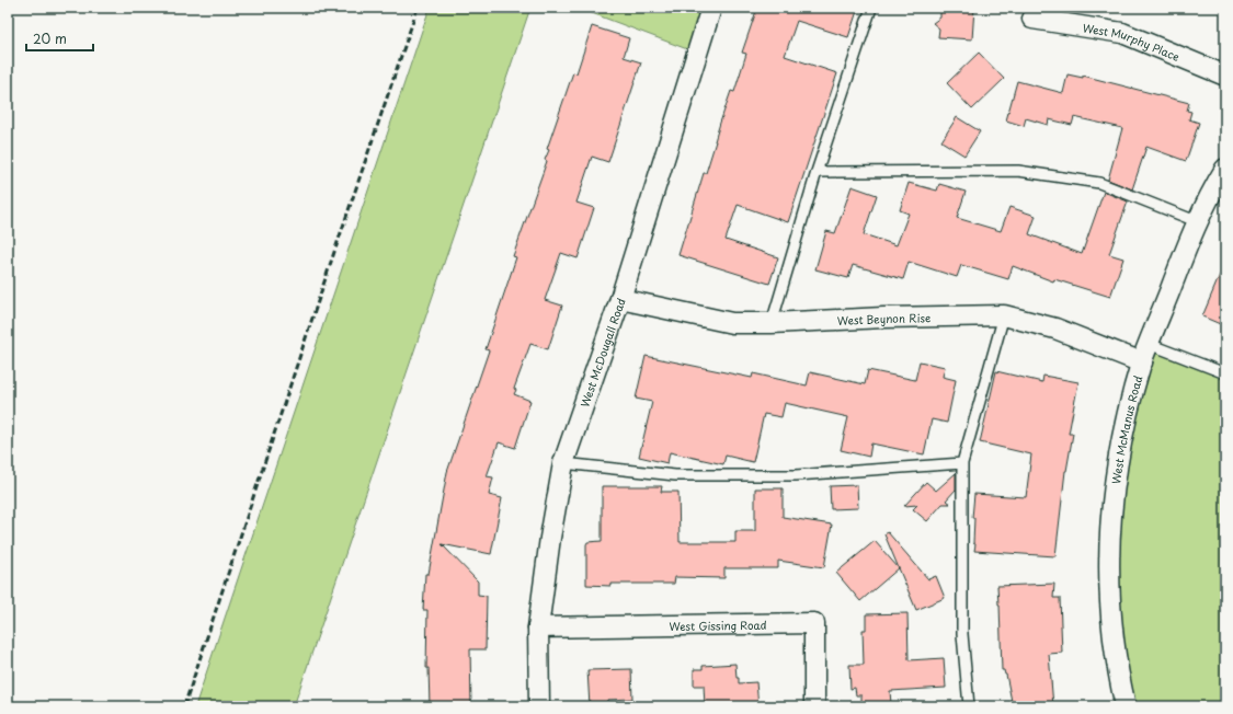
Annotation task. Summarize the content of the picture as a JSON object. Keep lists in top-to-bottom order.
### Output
{
  "streets": {
    "street": [
      "West Murphy Place",
      "West Beynon Rise",
      "West McDougall Road",
      "West McManus Road",
      "West Gissing Road"
    ]
  },
  "crossings": [
    ["West Beynon Rise", "West McDougall Road"],
    ["West Beynon Rise", "West McManus Road"],
    ["West McDougall Road", "West Gissing Road"]
  ],
  "scale_bar": "20 m"
}
